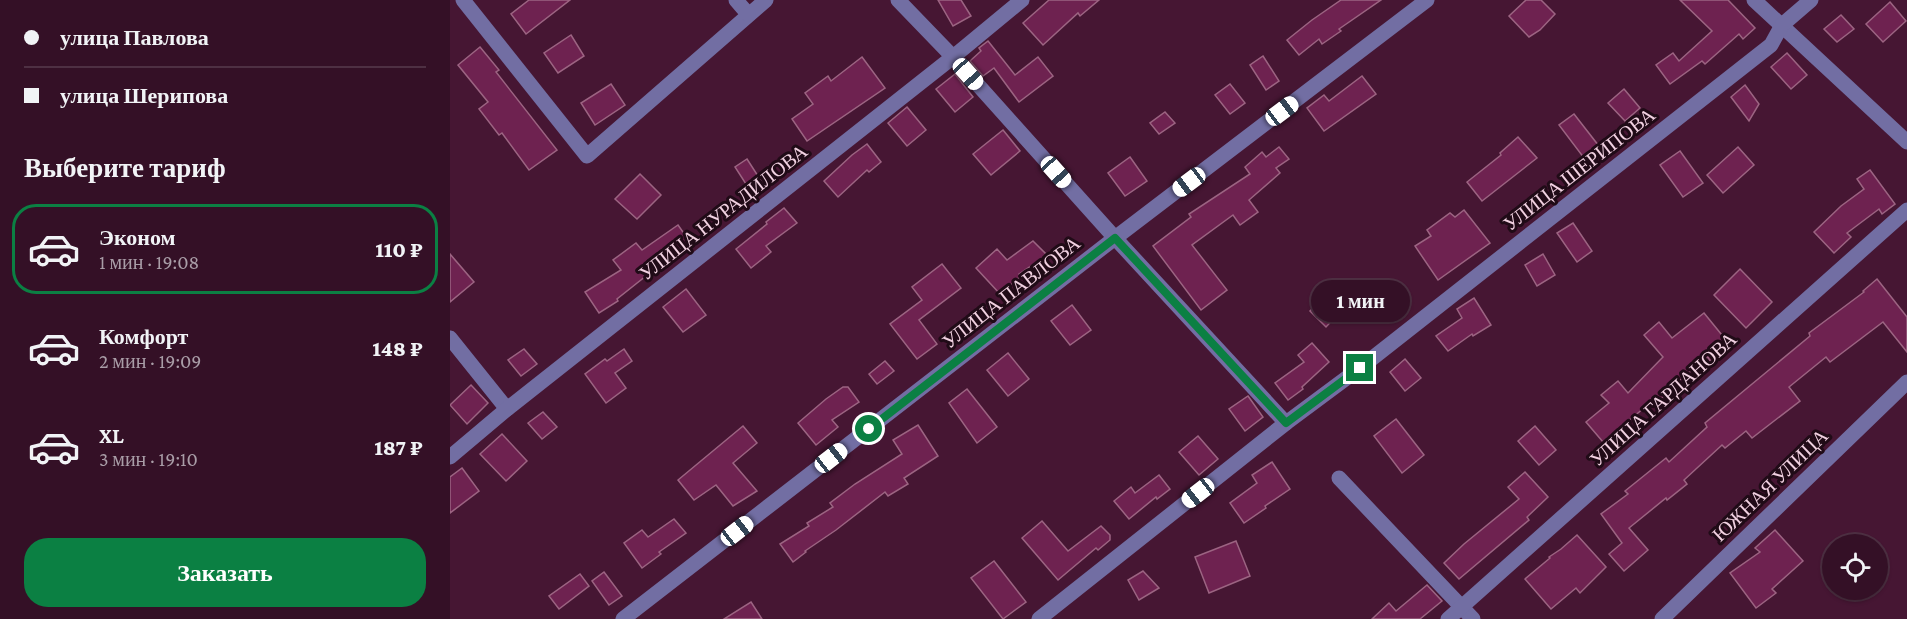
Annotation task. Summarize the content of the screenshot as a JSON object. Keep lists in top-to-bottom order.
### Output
{
  "streets": {
    "street": [
      "УЛИЦА ШЕРИПОВА",
      "УЛИЦА НУРАДИЛОВА",
      "УЛИЦА ПАВЛОВА",
      "УЛИЦА ГАРДАНОВА",
      "ЮЖНАЯ УЛИЦА"
    ]
  },
  "page": {
    "banner": ["улица Павлова", "улица Шерипова"],
    "heading": "Выберите тариф",
    "list": [
      {
        "name": "Эконом",
        "note": "1 мин · 19:08",
        "value": "110 ₽"
      },
      {
        "name": "Комфорт",
        "note": "2 мин · 19:09",
        "value": "148 ₽"
      },
      {
        "name": "XL",
        "note": "3 мин · 19:10",
        "value": "187 ₽"
      }
    ],
    "bubble": "1 мин",
    "buttons": "Заказать"
  }
}
